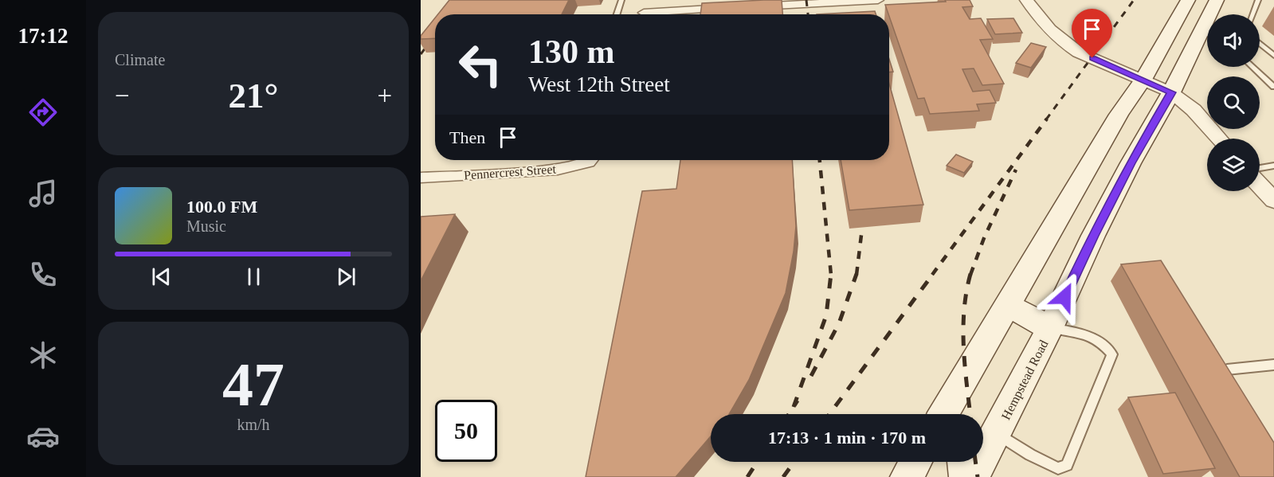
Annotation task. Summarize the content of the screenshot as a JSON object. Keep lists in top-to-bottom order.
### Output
{
  "streets": {
    "main road": ["Hempstead Road"],
    "street": ["Pennercrest Street"]
  },
  "page": {
    "tabs": "17:12",
    "tile": [
      "Climate",
      ["47", "km/h"]
    ],
    "turn": ["130 m", "West 12th Street"],
    "heat": ["−", "21°", "+"],
    "then": "Then",
    "song": ["100.0 FM", "Music"],
    "limit": "50",
    "trip": "17:13 · 1 min · 170 m"
  }
}
